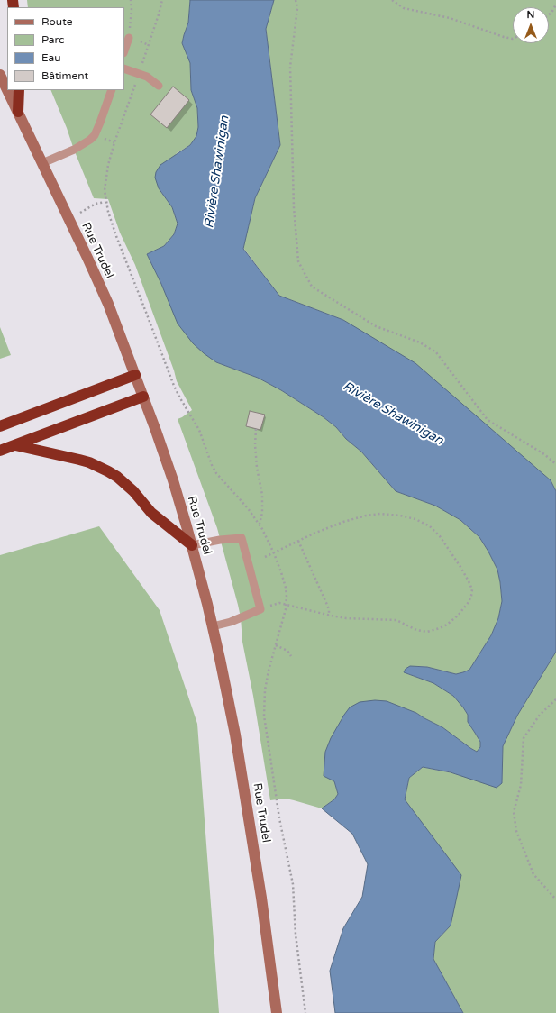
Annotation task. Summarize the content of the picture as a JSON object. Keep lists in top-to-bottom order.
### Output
{
  "streets": {
    "main road": ["Rue Trudel"]
  },
  "water": ["Rivière Shawinigan"],
  "legend": [
    "Route",
    "Parc",
    "Eau",
    "Bâtiment"
  ],
  "north": "top"
}
